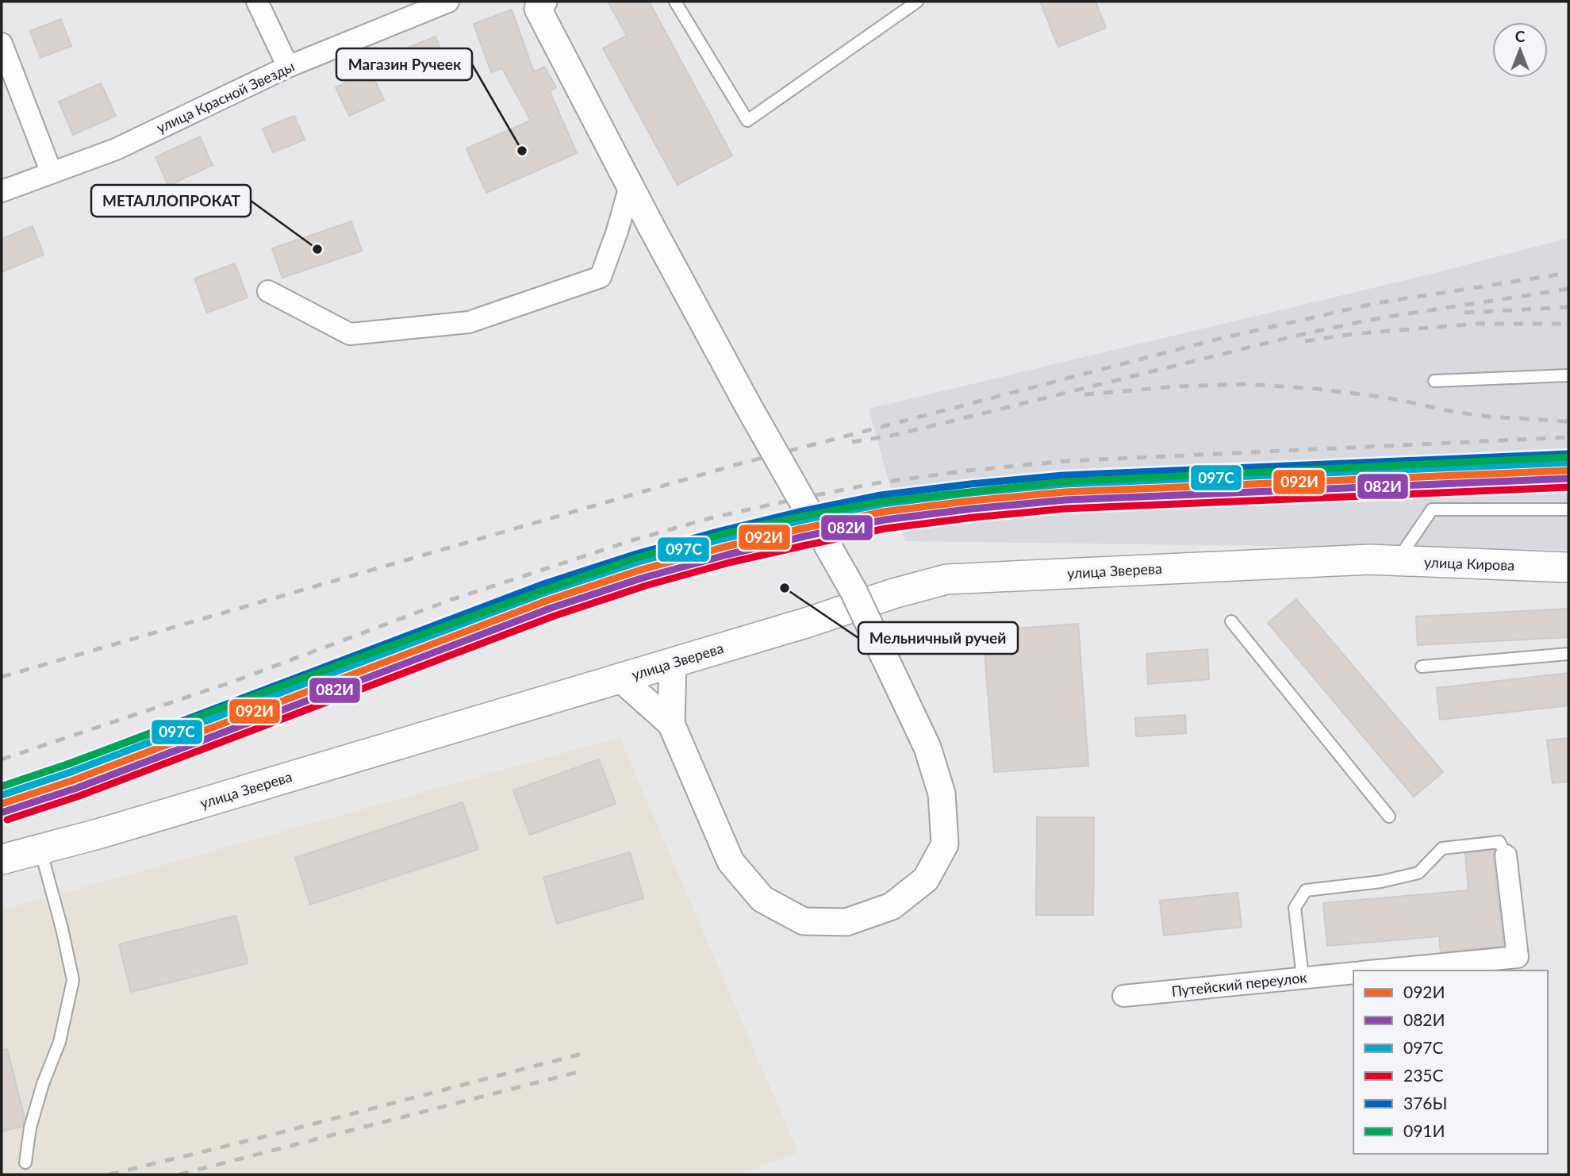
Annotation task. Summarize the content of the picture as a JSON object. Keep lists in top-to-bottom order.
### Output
{
  "streets": {
    "main road": ["улица Кирова", "улица Зверева"],
    "street": ["улица Красной Звезды", "Путейский переулок"]
  },
  "crossings": [
    ["улица Кирова", "улица Зверева"]
  ],
  "places": ["Магазин Ручеек", "МЕТАЛЛОПРОКАТ", "Мельничный ручей"],
  "lines": [
    "transit line 376Ы",
    "transit line 091И",
    "transit line 097С",
    "transit line 092И",
    "transit line 082И",
    "transit line 235С"
  ],
  "legend": [
    "092И",
    "082И",
    "097С",
    "235С",
    "376Ы",
    "091И"
  ],
  "north": "top"
}
